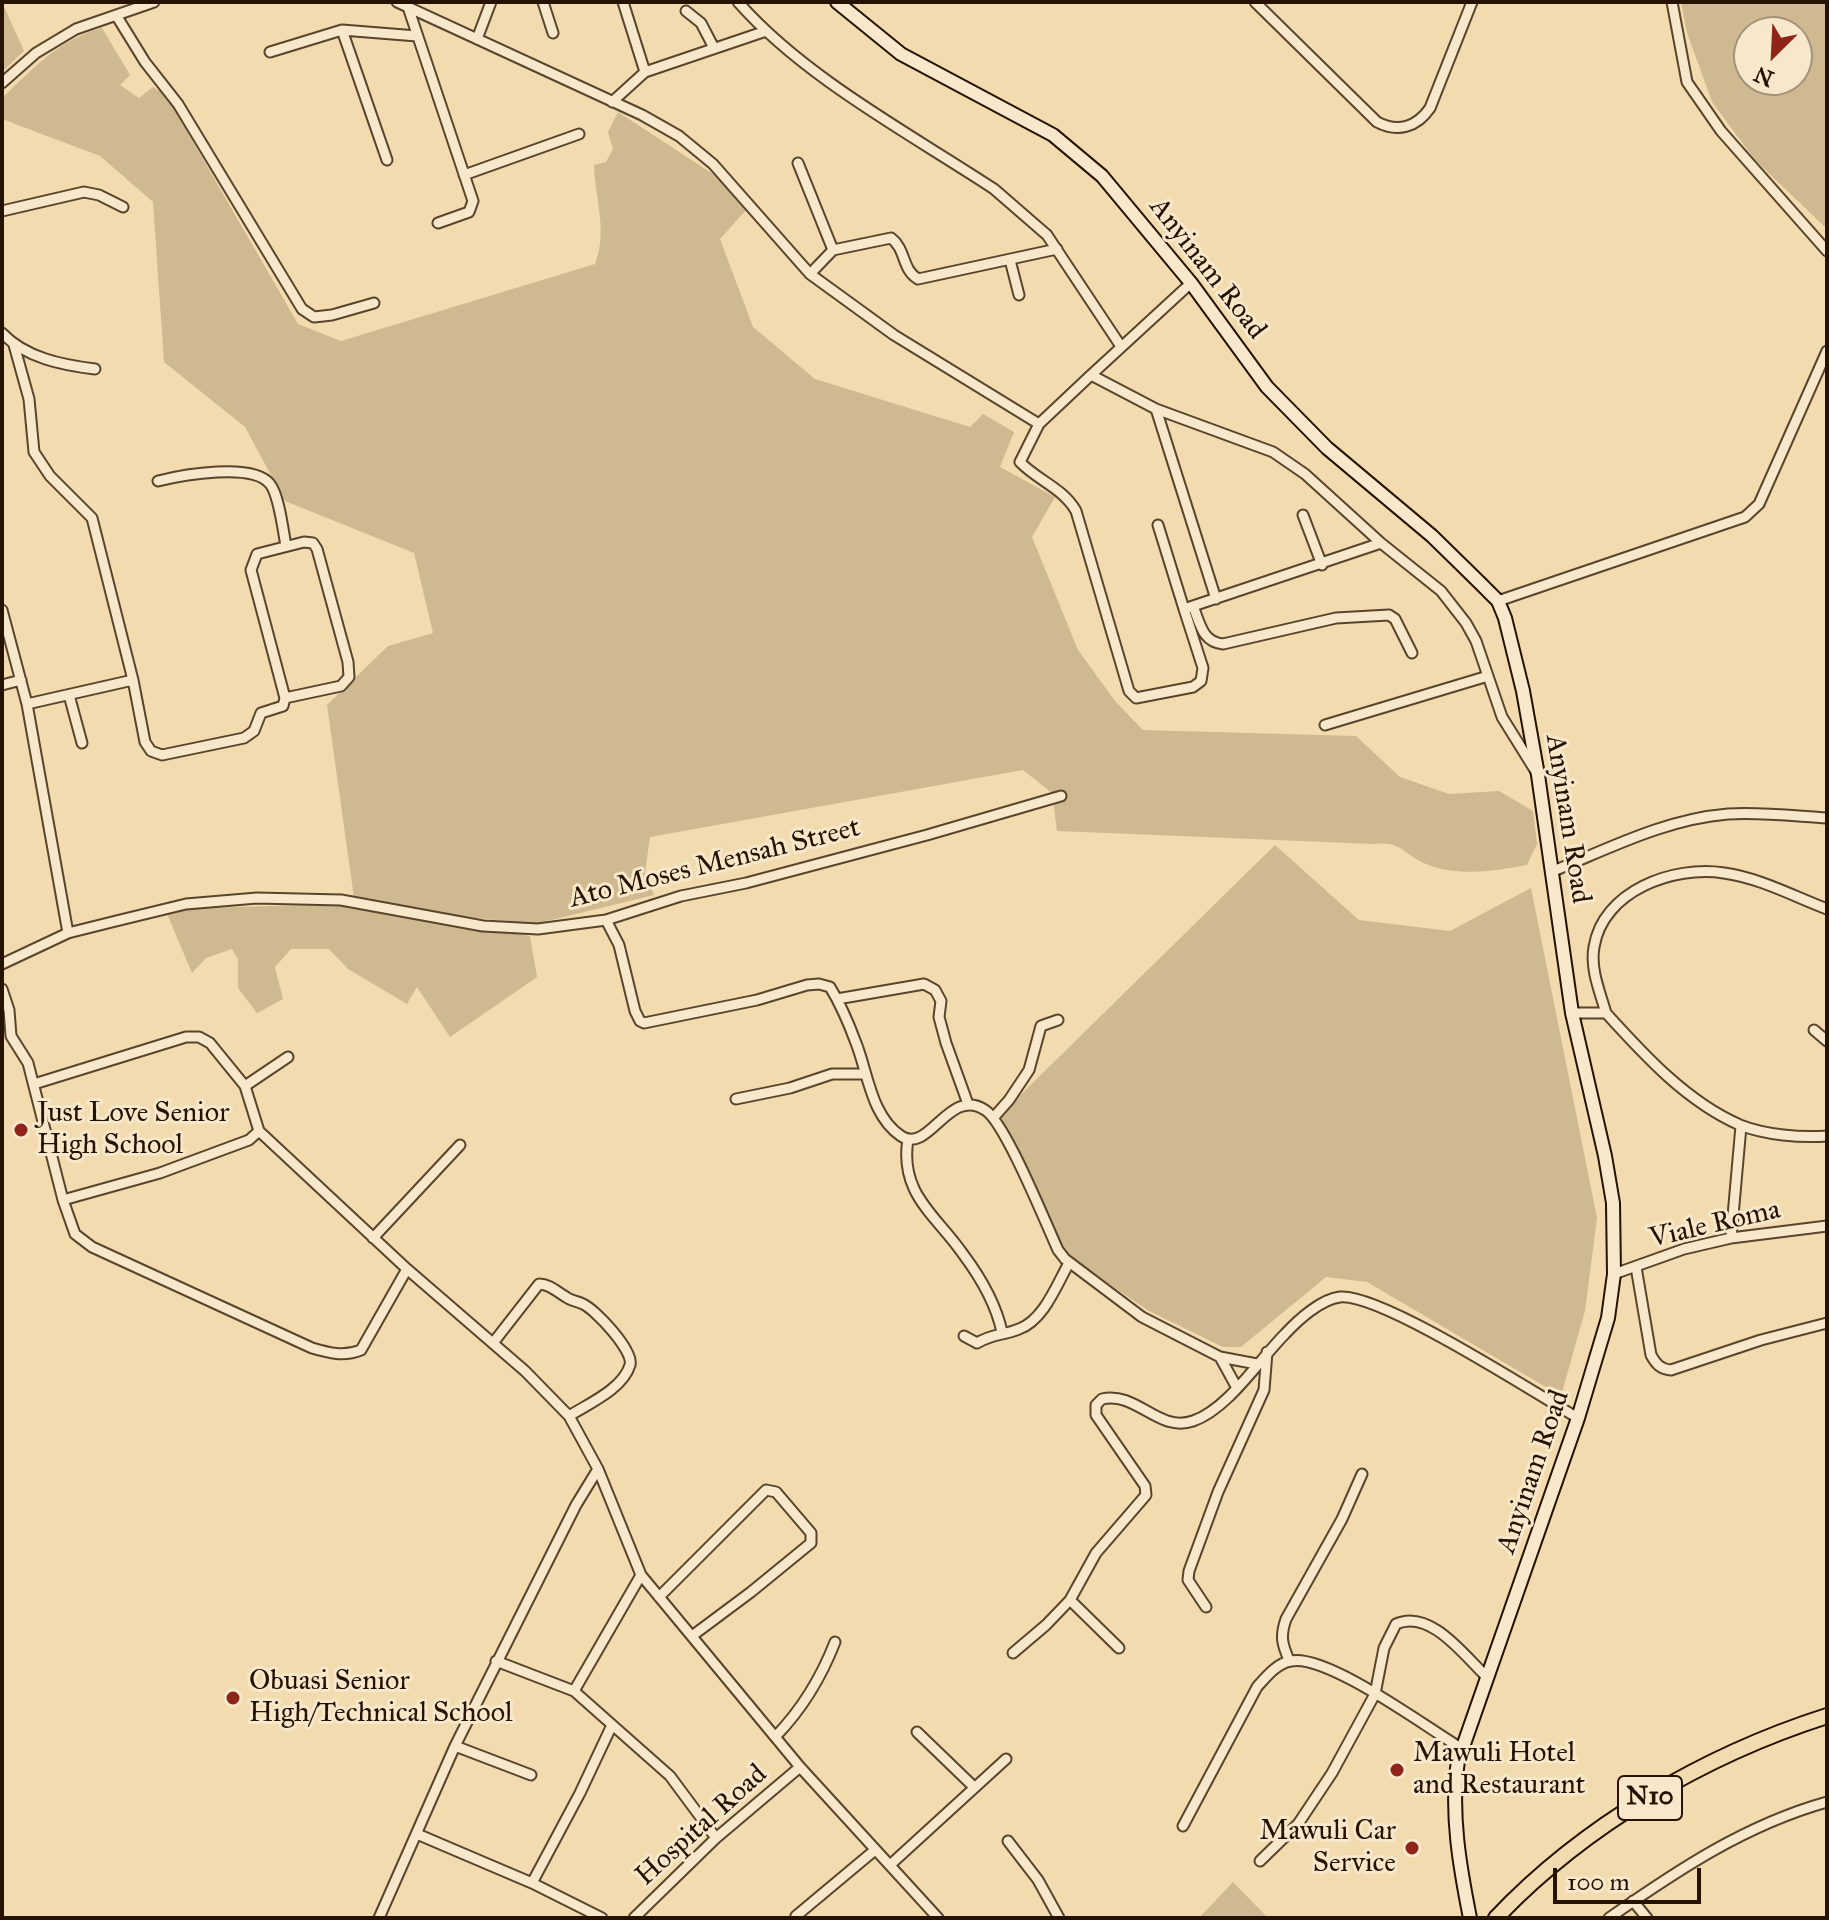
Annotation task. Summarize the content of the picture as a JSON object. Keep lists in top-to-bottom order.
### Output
{
  "streets": {
    "main road": ["N10"],
    "street": [
      "Anyinam Road",
      "Ato Moses Mensah Street",
      "Viale Roma",
      "Hospital Road"
    ]
  },
  "crossings": [
    ["Anyinam Road", "Viale Roma"]
  ],
  "places": [
    "Just Love Senior High School",
    "Obuasi Senior High/Technical School",
    "Mawuli Hotel and Restaurant",
    "Mawuli Car Service"
  ],
  "scale_bar": "100 m",
  "north": "bottom left"
}
